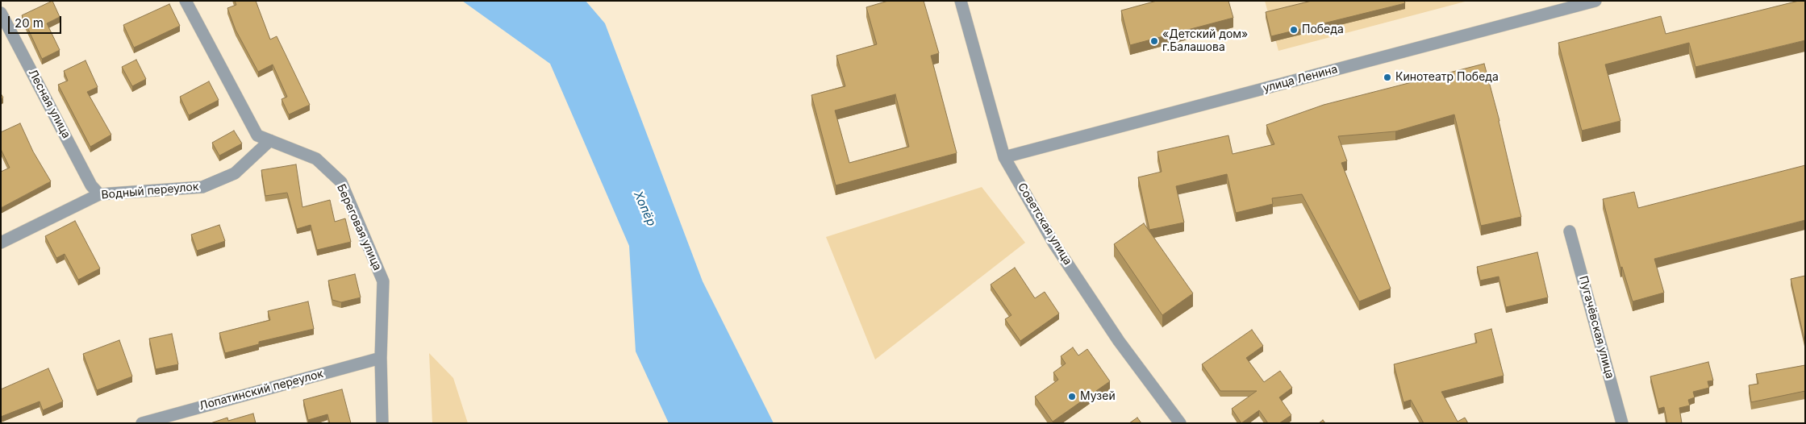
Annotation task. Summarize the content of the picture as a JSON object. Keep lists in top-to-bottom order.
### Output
{
  "streets": {
    "street": [
      "улица Ленина",
      "Лесная улица",
      "Водный переулок",
      "Советская улица",
      "Береговая улица",
      "Пугачёвская улица",
      "Лопатинский переулок"
    ]
  },
  "crossings": [
    ["улица Ленина", "Советская улица"],
    ["Лесная улица", "Водный переулок"],
    ["Водный переулок", "Береговая улица"],
    ["Береговая улица", "Лопатинский переулок"]
  ],
  "water": ["Хопёр"],
  "places": [
    "Победа",
    "«Детский дом» г.Балашова",
    "Кинотеатр Победа",
    "Музей"
  ],
  "scale_bar": "20 m"
}
